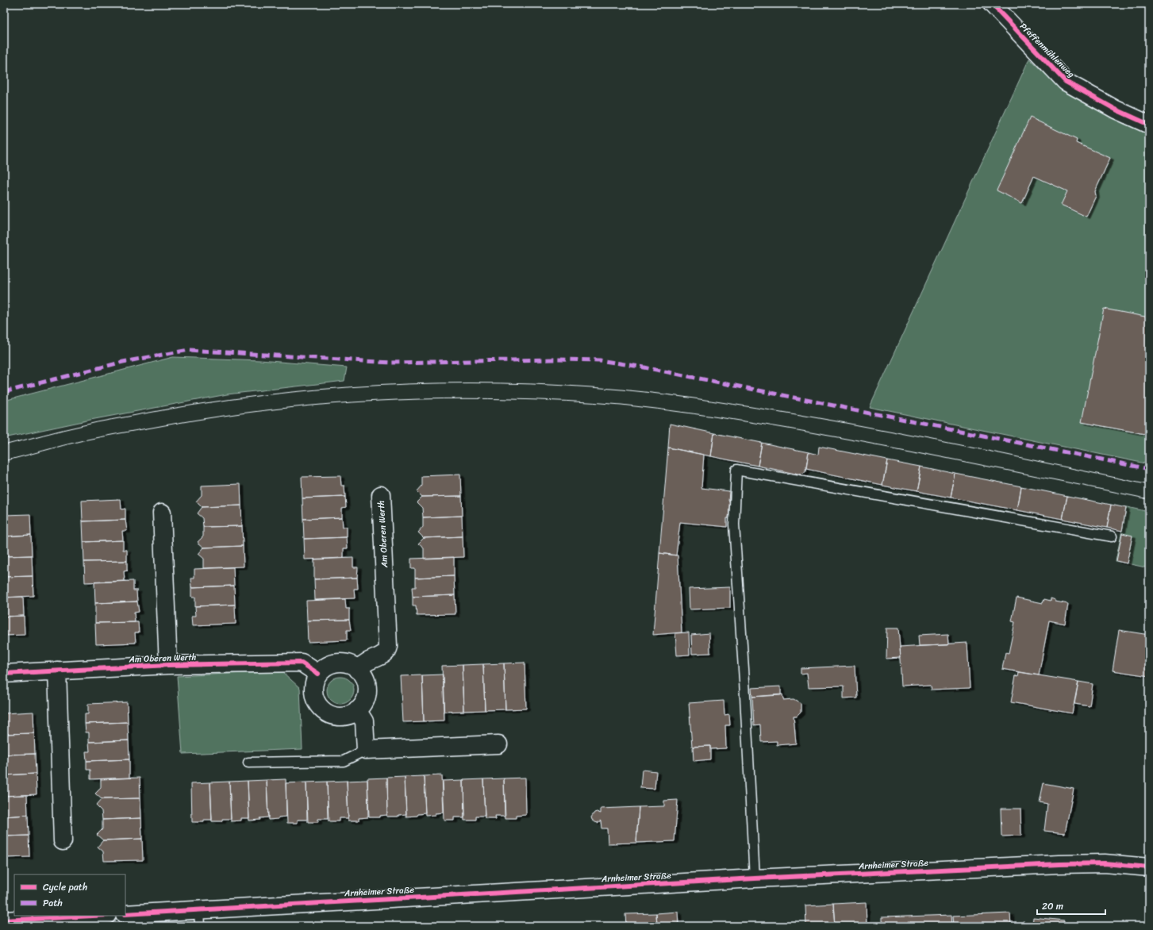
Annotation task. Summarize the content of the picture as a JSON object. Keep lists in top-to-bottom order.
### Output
{
  "streets": {
    "street": ["Pfaffenmühlenweg", "Am Oberen Werth", "Arnheimer Straße"]
  },
  "legend": ["Cycle path", "Path"],
  "scale_bar": "20 m"
}
